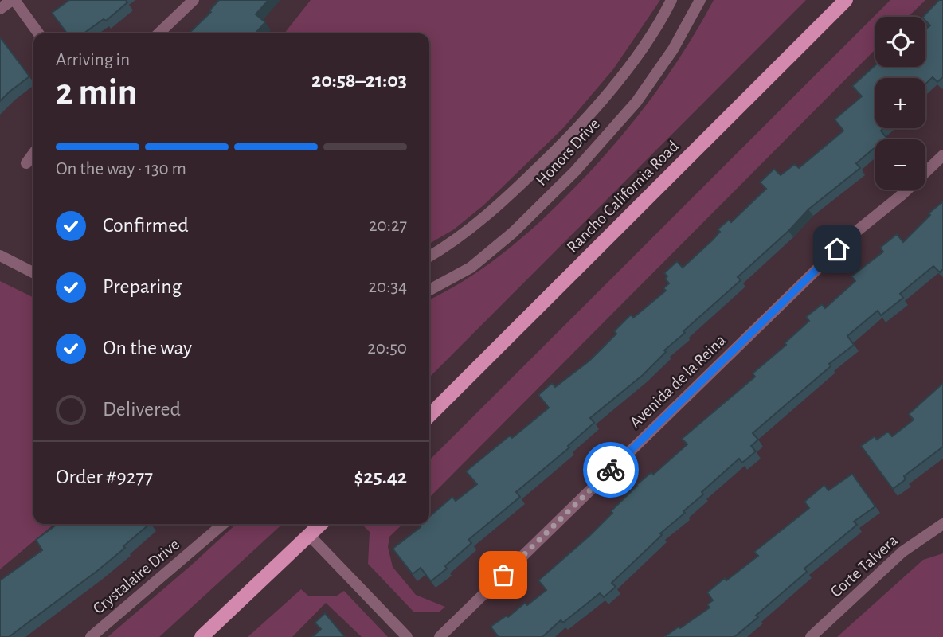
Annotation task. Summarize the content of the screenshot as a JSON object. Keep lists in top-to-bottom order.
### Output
{
  "streets": {
    "main road": ["Rancho California Road"],
    "street": [
      "Honors Drive",
      "Avenida de la Reina",
      "Corte Talvera",
      "Crystalaire Drive"
    ]
  },
  "page": {
    "map_buttons": ["+", "−"],
    "heading": ["2 min", "Arriving in", "20:58–21:03"],
    "panel": ["Order #9277", "$25.42"],
    "bar": "On the way · 130 m",
    "list": [
      ["Confirmed", "20:27"],
      ["Preparing", "20:34"],
      ["On the way", "20:50"],
      "Delivered"
    ]
  }
}
